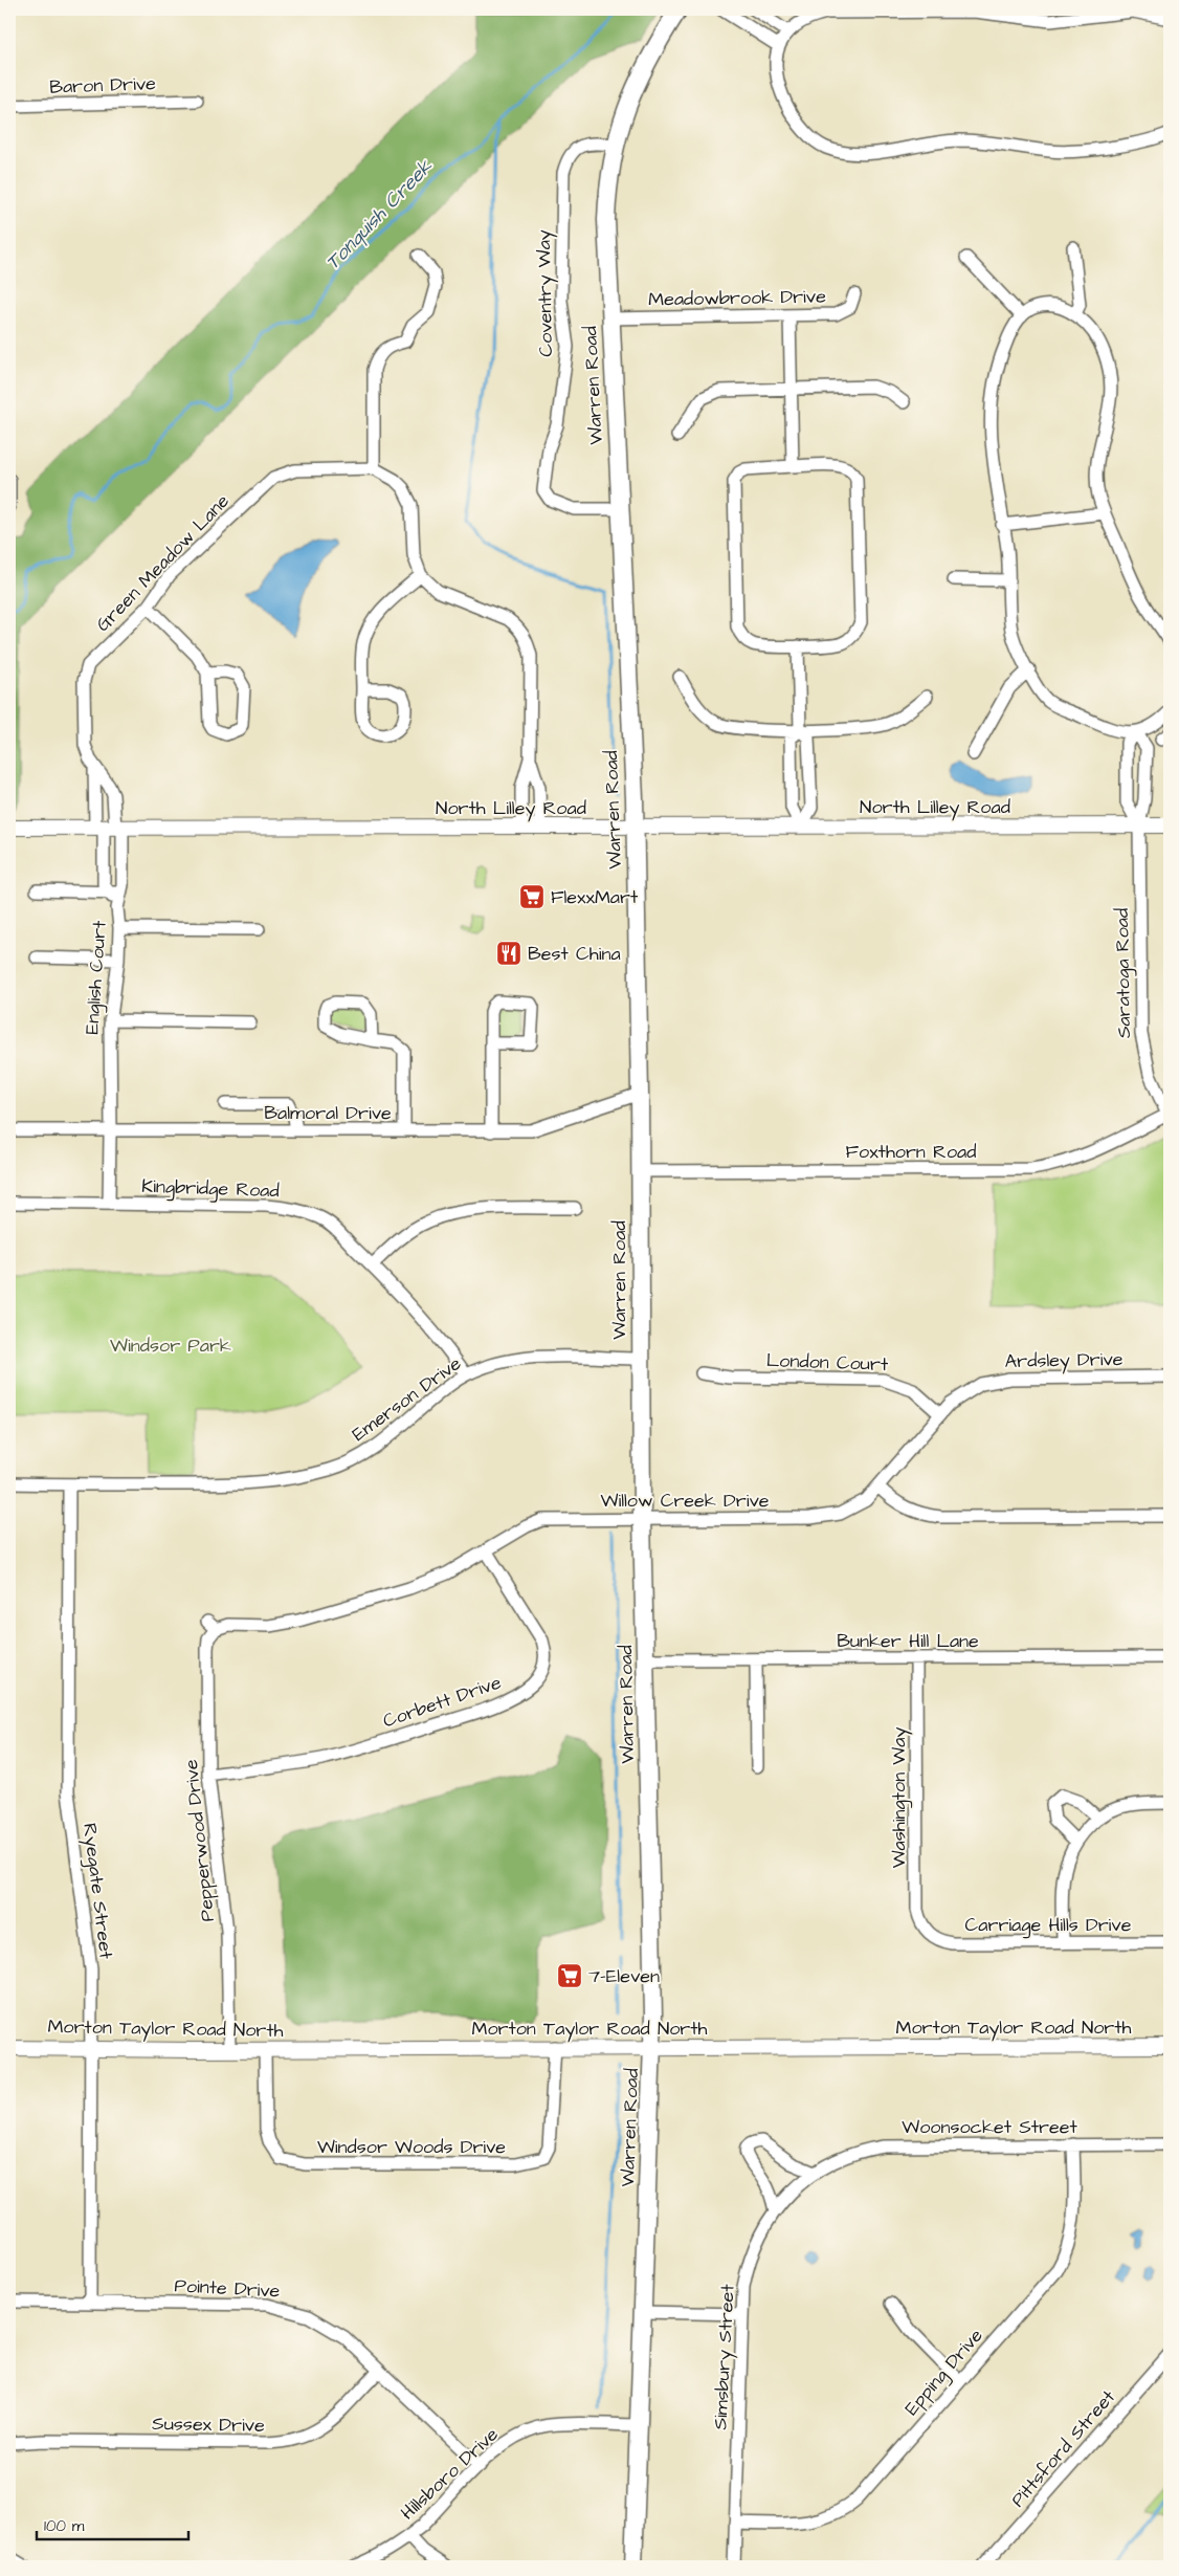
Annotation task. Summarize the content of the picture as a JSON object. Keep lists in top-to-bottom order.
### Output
{
  "streets": {
    "main road": ["Warren Road"],
    "street": [
      "Baron Drive",
      "Coventry Way",
      "Meadowbrook Drive",
      "Green Meadow Lane",
      "North Lilley Road",
      "Saratoga Road",
      "English Court",
      "Balmoral Drive",
      "Foxthorn Road",
      "Kingbridge Road",
      "Ardsley Drive",
      "London Court",
      "Emerson Drive",
      "Willow Creek Drive",
      "Bunker Hill Lane",
      "Corbett Drive",
      "Washington Way",
      "Pepperwood Drive",
      "Ryegate Street",
      "Carriage Hills Drive",
      "Morton Taylor Road North",
      "Woonsocket Street",
      "Windsor Woods Drive",
      "Pointe Drive",
      "Simsbury Street",
      "Epping Drive",
      "Sussex Drive",
      "Pittsford Street",
      "Hillsboro Drive"
    ]
  },
  "crossings": [
    ["Coventry Way", "Warren Road"],
    ["Meadowbrook Drive", "Warren Road"],
    ["Warren Road", "North Lilley Road"],
    ["Warren Road", "Balmoral Drive"],
    ["Warren Road", "Foxthorn Road"],
    ["Warren Road", "Emerson Drive"],
    ["Warren Road", "Willow Creek Drive"],
    ["Warren Road", "Bunker Hill Lane"],
    ["Warren Road", "Morton Taylor Road North"],
    ["Warren Road", "Hillsboro Drive"],
    ["Green Meadow Lane", "North Lilley Road"],
    ["Green Meadow Lane", "English Court"],
    ["North Lilley Road", "Saratoga Road"],
    ["North Lilley Road", "English Court"],
    ["Saratoga Road", "Foxthorn Road"],
    ["English Court", "Balmoral Drive"],
    ["English Court", "Kingbridge Road"],
    ["Kingbridge Road", "Emerson Drive"],
    ["Ardsley Drive", "London Court"],
    ["Ardsley Drive", "Willow Creek Drive"],
    ["Emerson Drive", "Ryegate Street"],
    ["Willow Creek Drive", "Corbett Drive"],
    ["Willow Creek Drive", "Pepperwood Drive"],
    ["Bunker Hill Lane", "Washington Way"],
    ["Corbett Drive", "Pepperwood Drive"],
    ["Washington Way", "Carriage Hills Drive"],
    ["Pepperwood Drive", "Morton Taylor Road North"],
    ["Ryegate Street", "Morton Taylor Road North"],
    ["Ryegate Street", "Pointe Drive"],
    ["Morton Taylor Road North", "Windsor Woods Drive"],
    ["Woonsocket Street", "Simsbury Street"],
    ["Woonsocket Street", "Epping Drive"],
    ["Pointe Drive", "Sussex Drive"],
    ["Pointe Drive", "Hillsboro Drive"],
    ["Simsbury Street", "Epping Drive"]
  ],
  "water": ["Tonquish Creek"],
  "parks": ["Windsor Park"],
  "places": {
    "supermarket": ["FlexxMart", "7-Eleven"],
    "restaurant": ["Best China"]
  },
  "scale_bar": "100 m"
}
